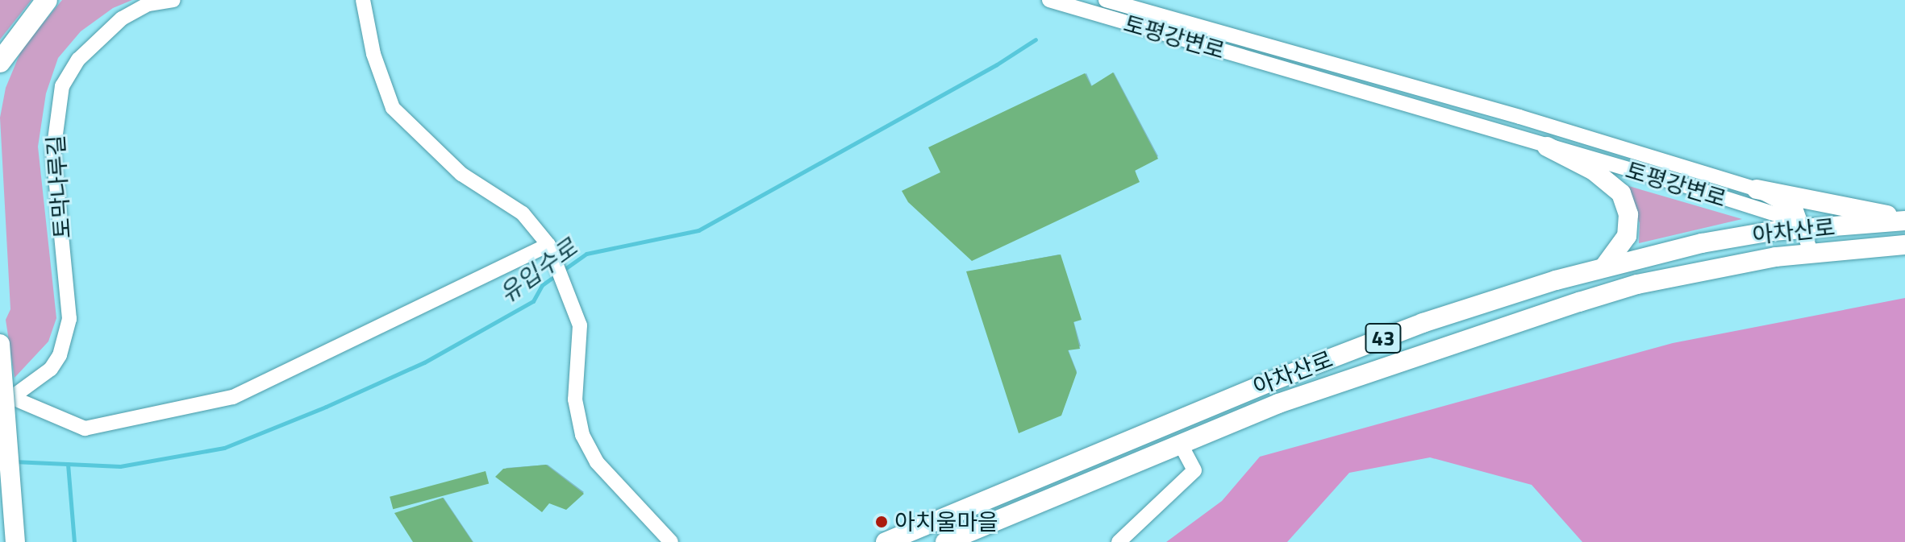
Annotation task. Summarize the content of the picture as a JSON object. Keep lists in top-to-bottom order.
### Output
{
  "streets": {
    "main road": ["아차산로", "43"],
    "street": ["토평강변로", "토막나루길"]
  },
  "crossings": [
    ["토평강변로", "아차산로"]
  ],
  "water": ["유입수로"],
  "places": ["아치울마을"]
}
